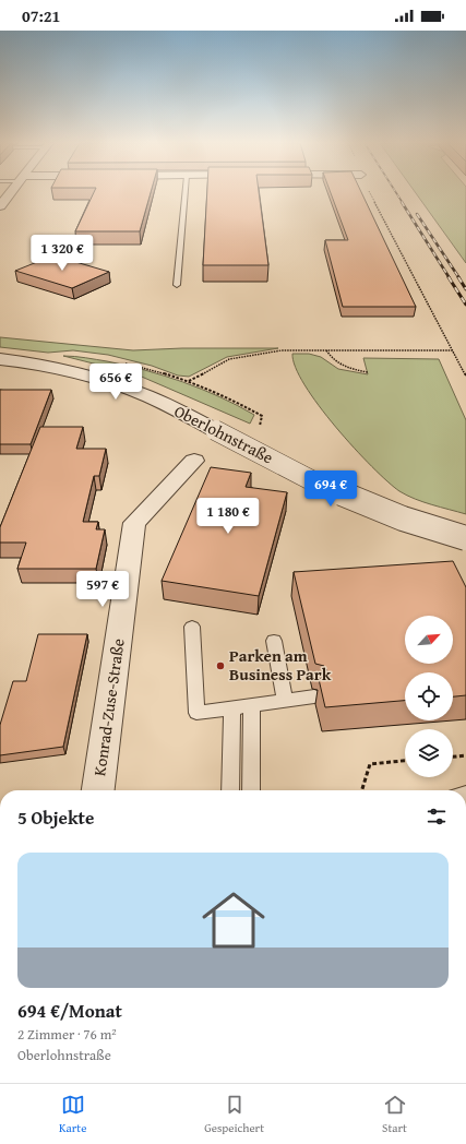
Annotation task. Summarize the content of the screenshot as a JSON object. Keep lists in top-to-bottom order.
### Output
{
  "streets": {
    "street": ["Oberlohnstraße", "Konrad-Zuse-Straße"]
  },
  "places": ["Parken am Business Park"],
  "north": "top right",
  "page": {
    "status": "07:21",
    "price": [
      "1 320 €",
      "656 €",
      "694 €",
      "1 180 €",
      "597 €"
    ],
    "heading": "5 Objekte",
    "list": [
      {
        "name": "694 €/Monat",
        "note": "2 Zimmer · 76 m² · Oberlohnstraße"
      }
    ],
    "tabs": ["Karte", "Gespeichert", "Start"]
  }
}
